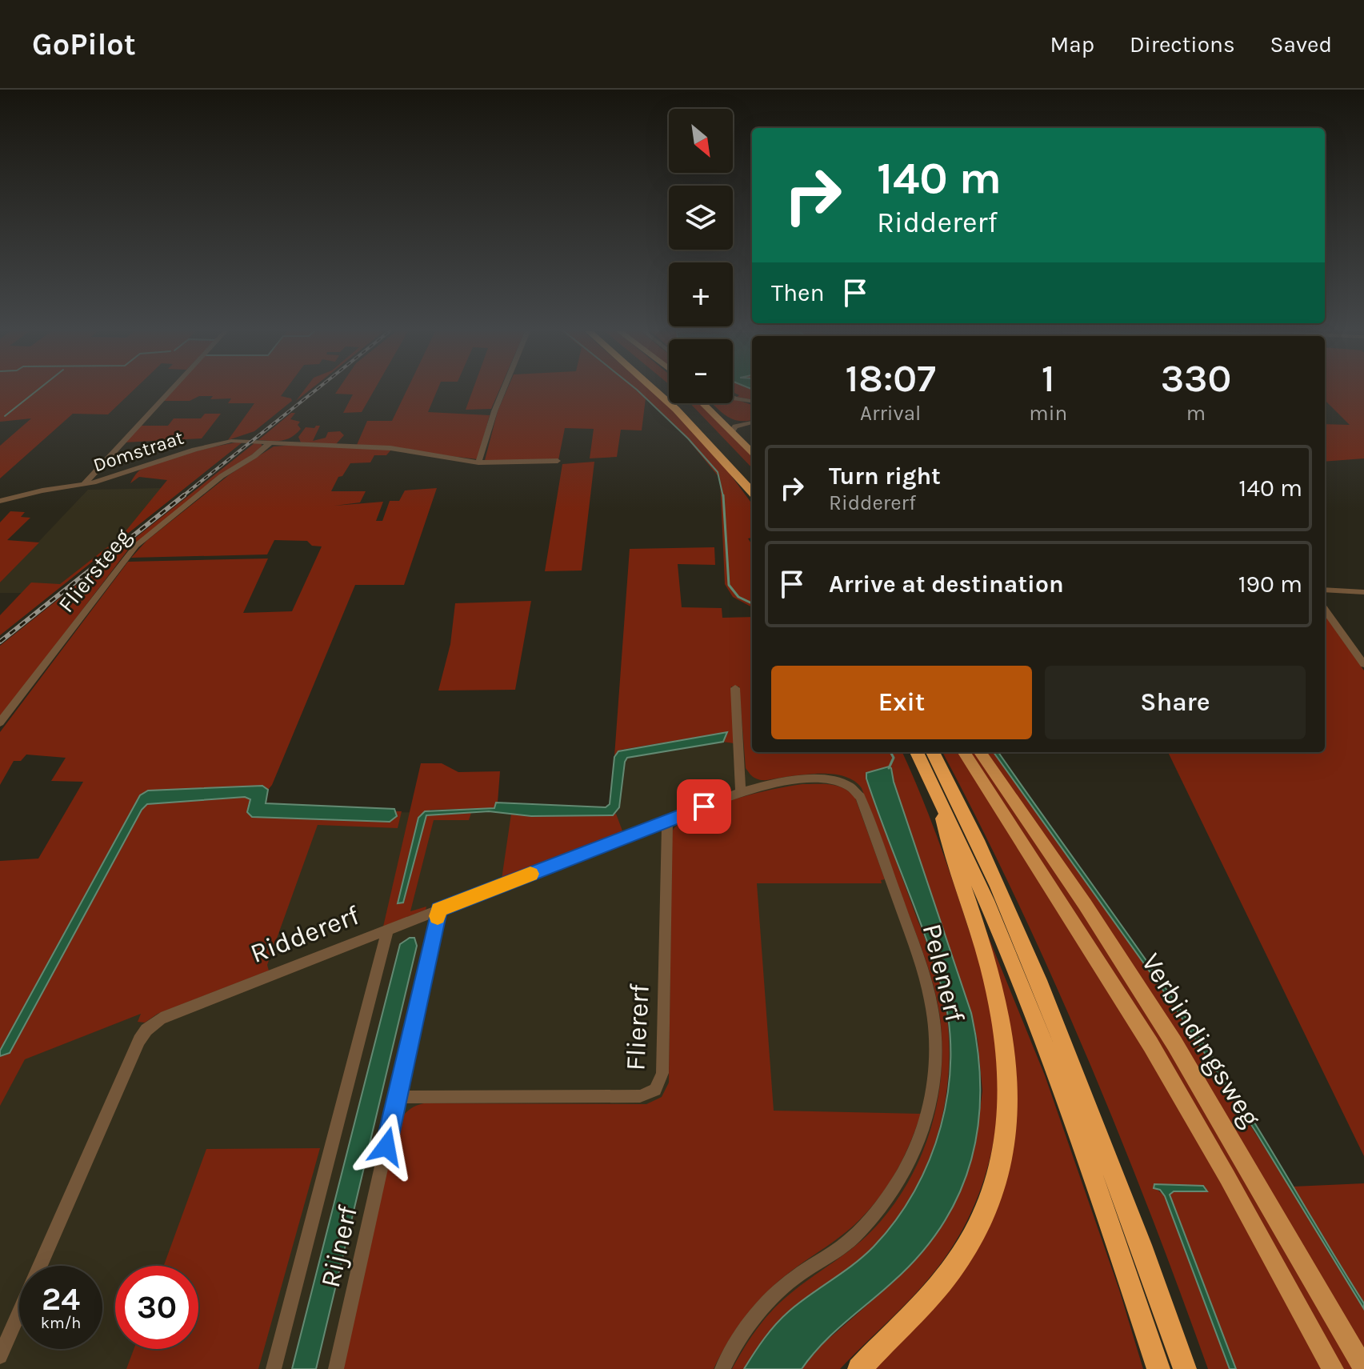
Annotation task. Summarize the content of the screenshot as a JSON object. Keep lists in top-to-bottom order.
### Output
{
  "streets": {
    "main road": ["Verbindingsweg"],
    "street": [
      "Domstraat",
      "Fliersteeg",
      "Riddererf",
      "Pelenerf",
      "Fliererf",
      "Rijnerf"
    ]
  },
  "crossings": [
    ["Domstraat", "Fliersteeg"],
    ["Riddererf", "Pelenerf"],
    ["Riddererf", "Fliererf"],
    ["Riddererf", "Rijnerf"],
    ["Fliererf", "Rijnerf"]
  ],
  "north": "bottom right",
  "page": {
    "header": "GoPilot",
    "nav": ["Map", "Directions", "Saved"],
    "map_buttons": ["+", "−"],
    "turn": ["140 m", "Riddererf"],
    "then": "Then",
    "eta": [
      "18:07",
      "Arrival",
      "1",
      "min",
      "330",
      "m"
    ],
    "list": [
      {
        "name": "Turn right",
        "note": "Riddererf",
        "value": "140 m"
      },
      {
        "name": "Arrive at destination",
        "value": "190 m"
      }
    ],
    "buttons": ["Exit", "Share"],
    "speed": "24 km/h",
    "limit": "30"
  }
}
